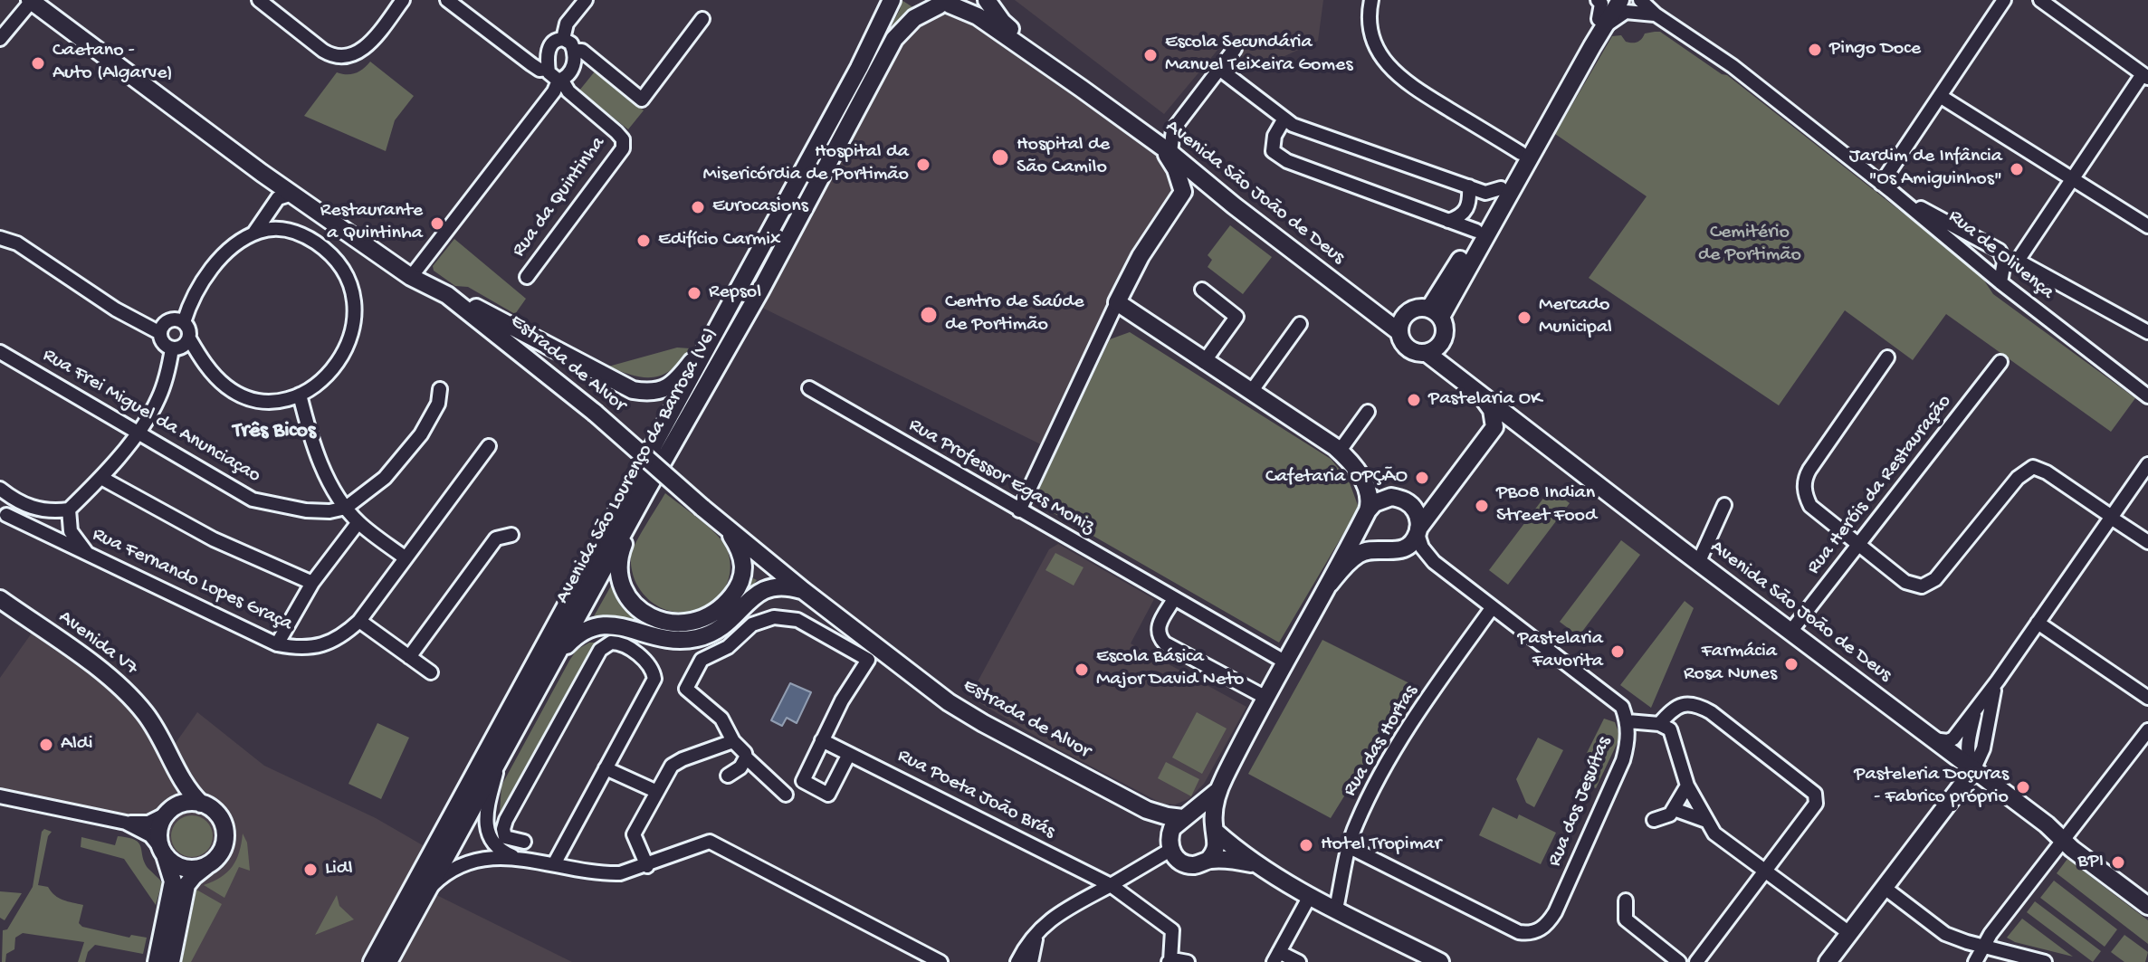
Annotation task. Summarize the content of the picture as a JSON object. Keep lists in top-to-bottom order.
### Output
{
  "streets": {
    "street": [
      "Avenida São João de Deus",
      "Rua da Quintinha",
      "Rua de Olivença",
      "Estrada de Alvor",
      "Rua Frei Miguel da Anunciaçao",
      "Avenida São Lourenço da Barrosa (V6)",
      "Rua Professor Egas Moniz",
      "Rua Heróis da Restauração",
      "Rua Fernando Lopes Graça",
      "Avenida V7",
      "Rua das Hortas",
      "Rua Poeta João Brás",
      "Rua dos Jesuítas"
    ]
  },
  "crossings": [
    ["Avenida São João de Deus", "Rua Heróis da Restauração"],
    ["Rua das Hortas", "Rua dos Jesuítas"]
  ],
  "districts": ["Três Bicos"],
  "parks": ["Cemitério de Portimão"],
  "places": [
    "Pingo Doce",
    "Escola Secundária Manuel Teixeira Gomes",
    "Caetano - Auto (Algarve)",
    "Hospital de São Camilo",
    "Hospital da Misericórdia de Portimão",
    "Jardim de Infância \"Os Amiguinhos\"",
    "Eurocasions",
    "Restaurante a Quintinha",
    "Edifício Carmix",
    "Repsol",
    "Centro de Saúde de Portimão",
    "Mercado Municipal",
    "Pastelaria OK",
    "Cafetaria OPÇÃO",
    "PB08 Indian Street Food",
    "Pastelaria Favorita",
    "Farmácia Rosa Nunes",
    "Escola Básica Major David Neto",
    "Aldi",
    "Pasteleria Doçuras - Fabrico próprio",
    "Hotel Tropimar",
    "BPI",
    "Lidl"
  ]
}
